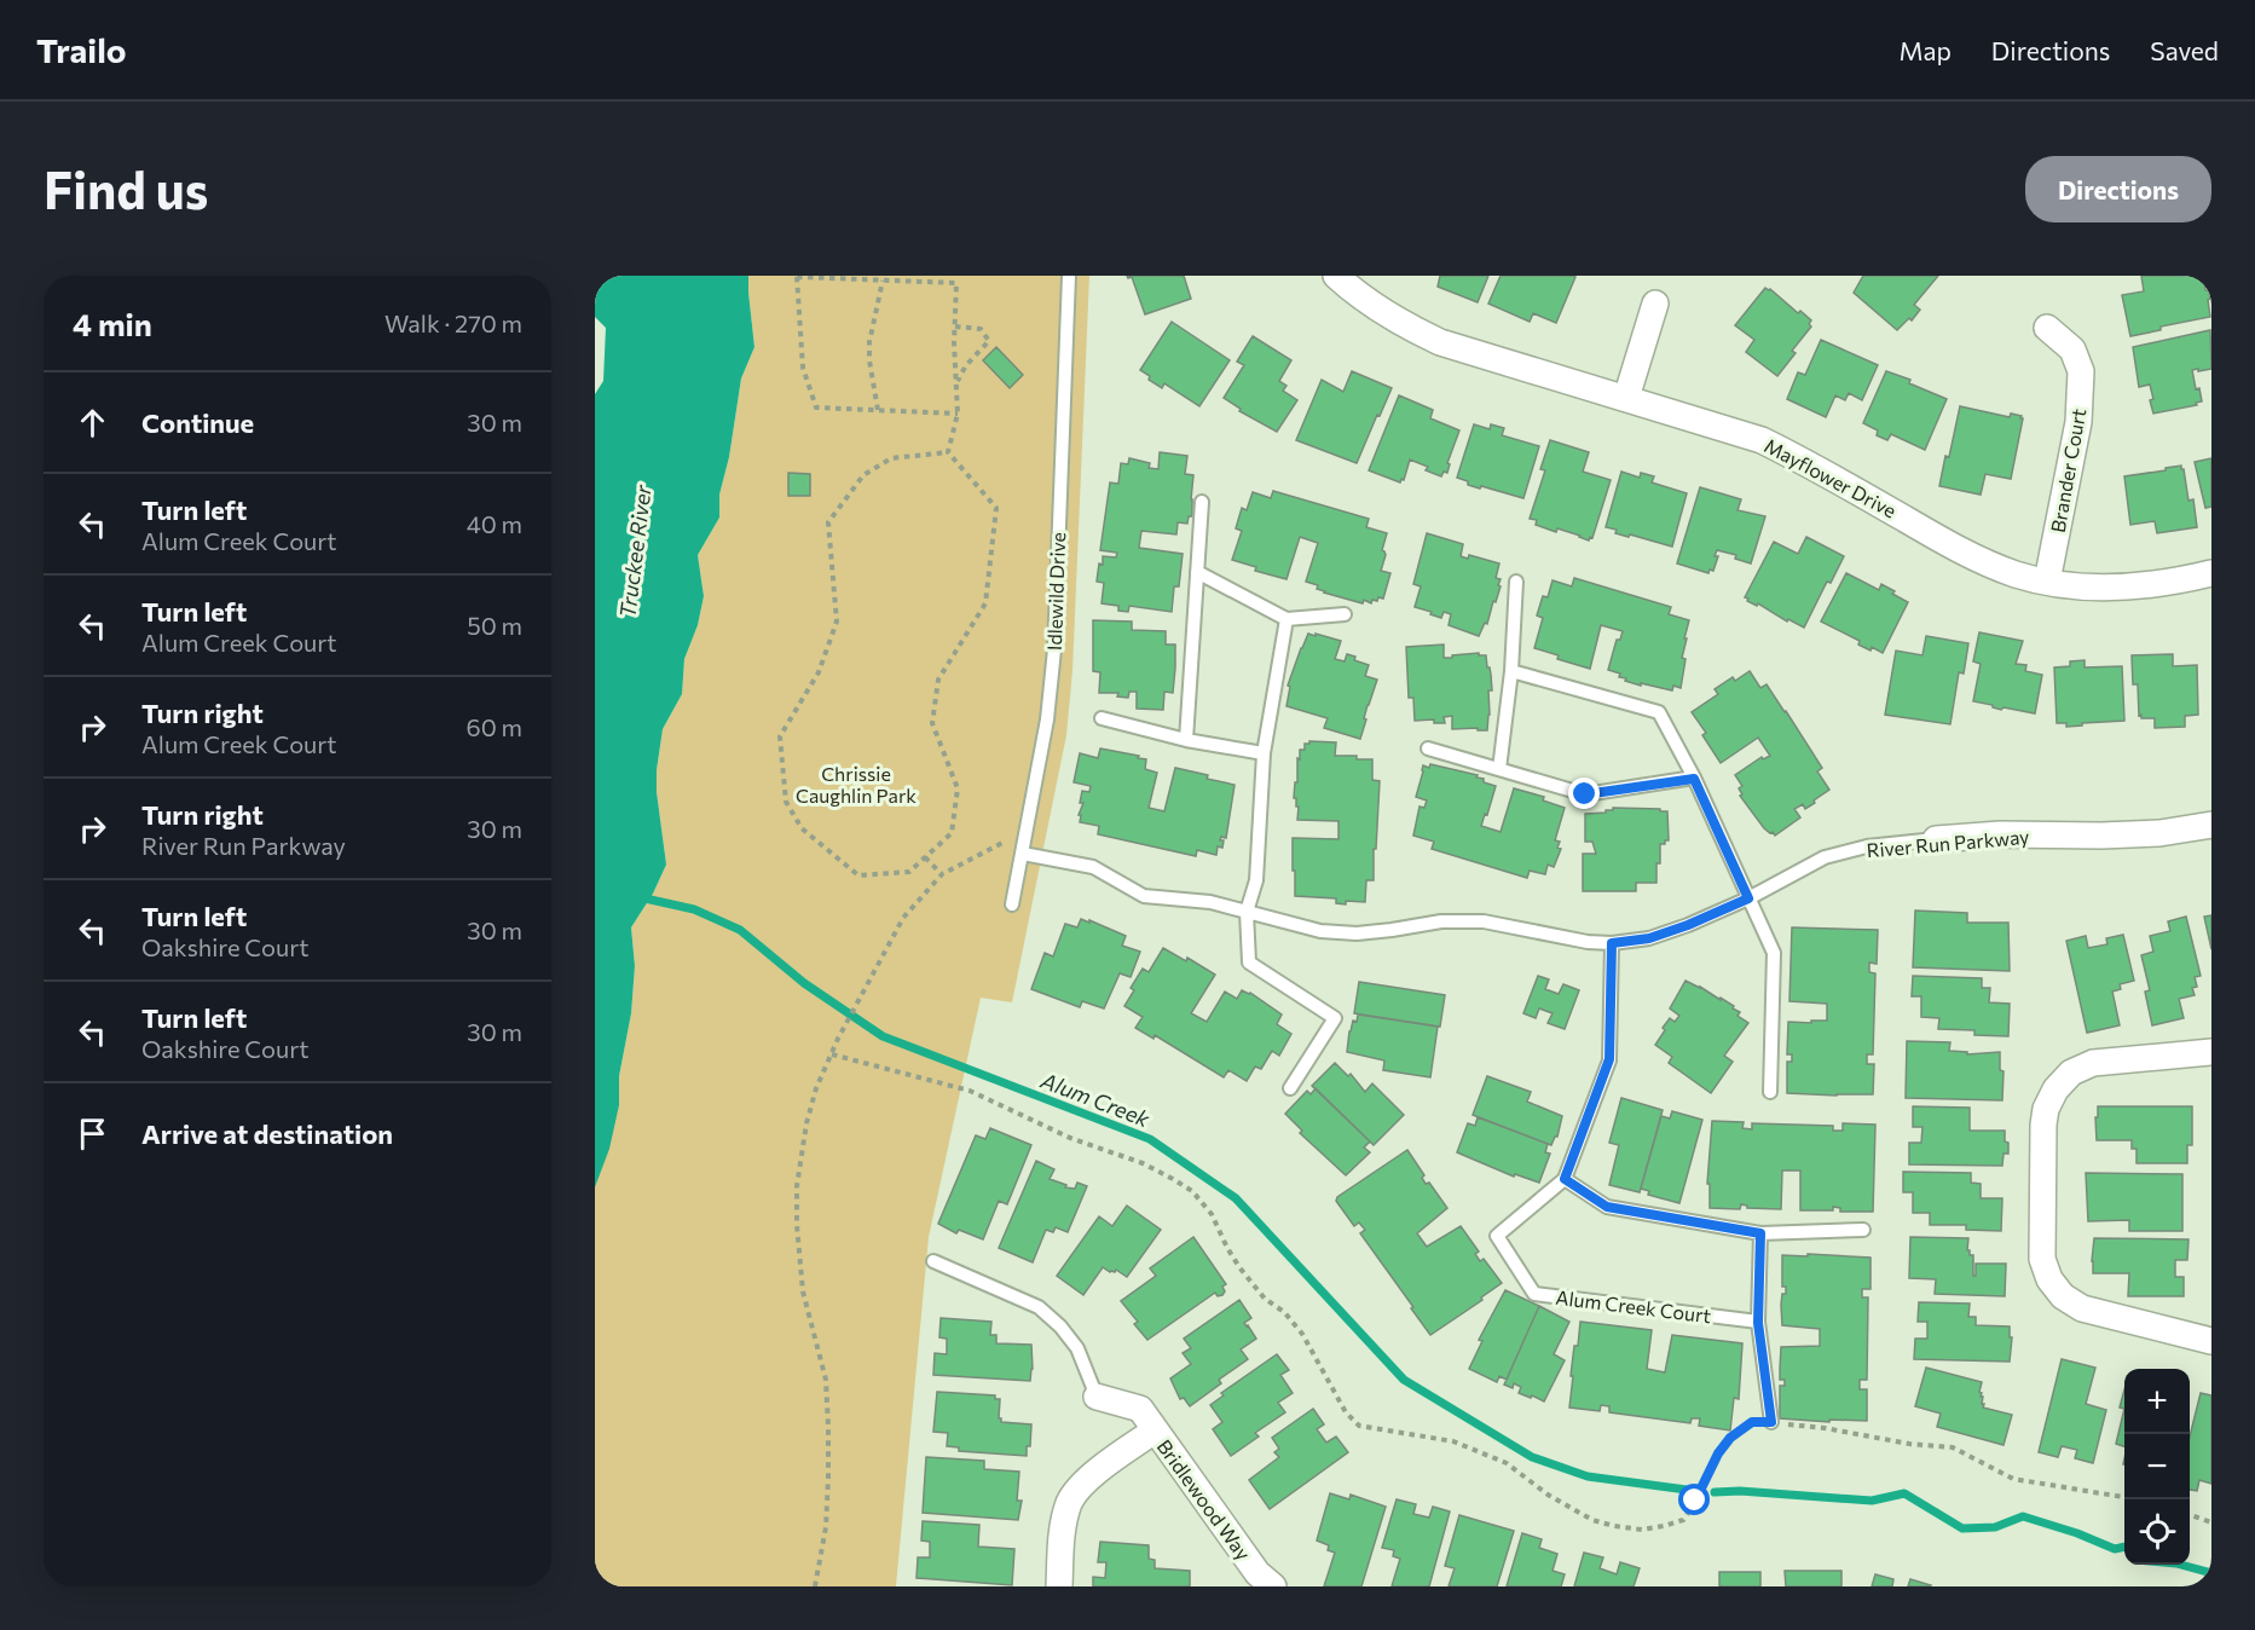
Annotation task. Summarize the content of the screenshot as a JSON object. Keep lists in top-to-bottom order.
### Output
{
  "streets": {
    "street": [
      "Brander Court",
      "Mayflower Drive",
      "River Run Parkway",
      "Bridlewood Way"
    ],
    "lane": ["Idlewild Drive", "Alum Creek Court"]
  },
  "crossings": [
    ["Brander Court", "Mayflower Drive"],
    ["Idlewild Drive", "River Run Parkway"],
    ["River Run Parkway", "Alum Creek Court"]
  ],
  "water": ["Truckee River", "Alum Creek"],
  "parks": ["Chrissie Caughlin Park"],
  "page": {
    "header": "Trailo",
    "nav": ["Map", "Directions", "Saved"],
    "buttons": "Directions",
    "title": "Find us",
    "heading": ["4 min", "Walk · 270 m"],
    "list": [
      ["Continue", "30 m"],
      ["Turn left", "Alum Creek Court", "40 m"],
      ["Turn left", "Alum Creek Court", "50 m"],
      ["Turn right", "Alum Creek Court", "60 m"],
      ["Turn right", "River Run Parkway", "30 m"],
      ["Turn left", "Oakshire Court", "30 m"],
      ["Turn left", "Oakshire Court", "30 m"],
      "Arrive at destination"
    ],
    "map_buttons": ["+", "−"]
  }
}
